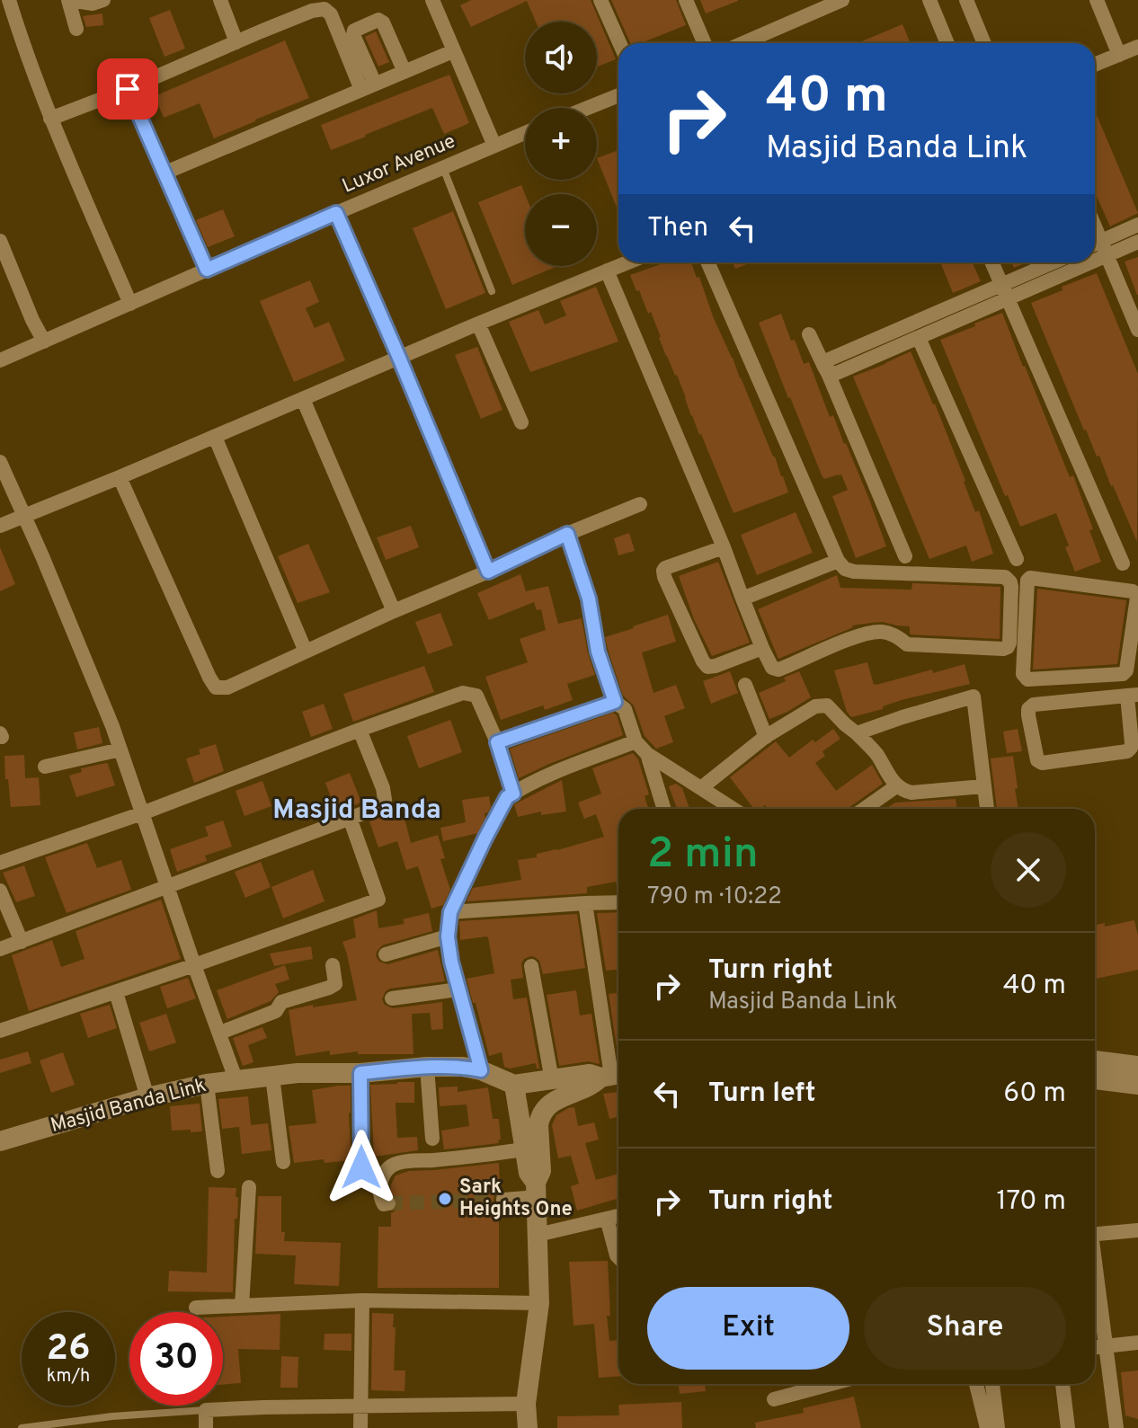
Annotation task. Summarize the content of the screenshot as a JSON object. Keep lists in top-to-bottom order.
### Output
{
  "streets": {
    "main road": ["Masjid Banda Link"],
    "street": ["Luxor Avenue"]
  },
  "districts": ["Masjid Banda"],
  "places": ["Sark Heights One"],
  "page": {
    "map_buttons": ["+", "−"],
    "turn": ["40 m", "Masjid Banda Link"],
    "then": "Then",
    "heading": ["2 min", "790 m · 10:22"],
    "list": [
      {
        "name": "Turn right",
        "note": "Masjid Banda Link",
        "value": "40 m"
      },
      {
        "name": "Turn left",
        "value": "60 m"
      },
      {
        "name": "Turn right",
        "value": "170 m"
      }
    ],
    "buttons": ["Exit", "Share"],
    "speed": "26 km/h",
    "limit": "30"
  }
}
